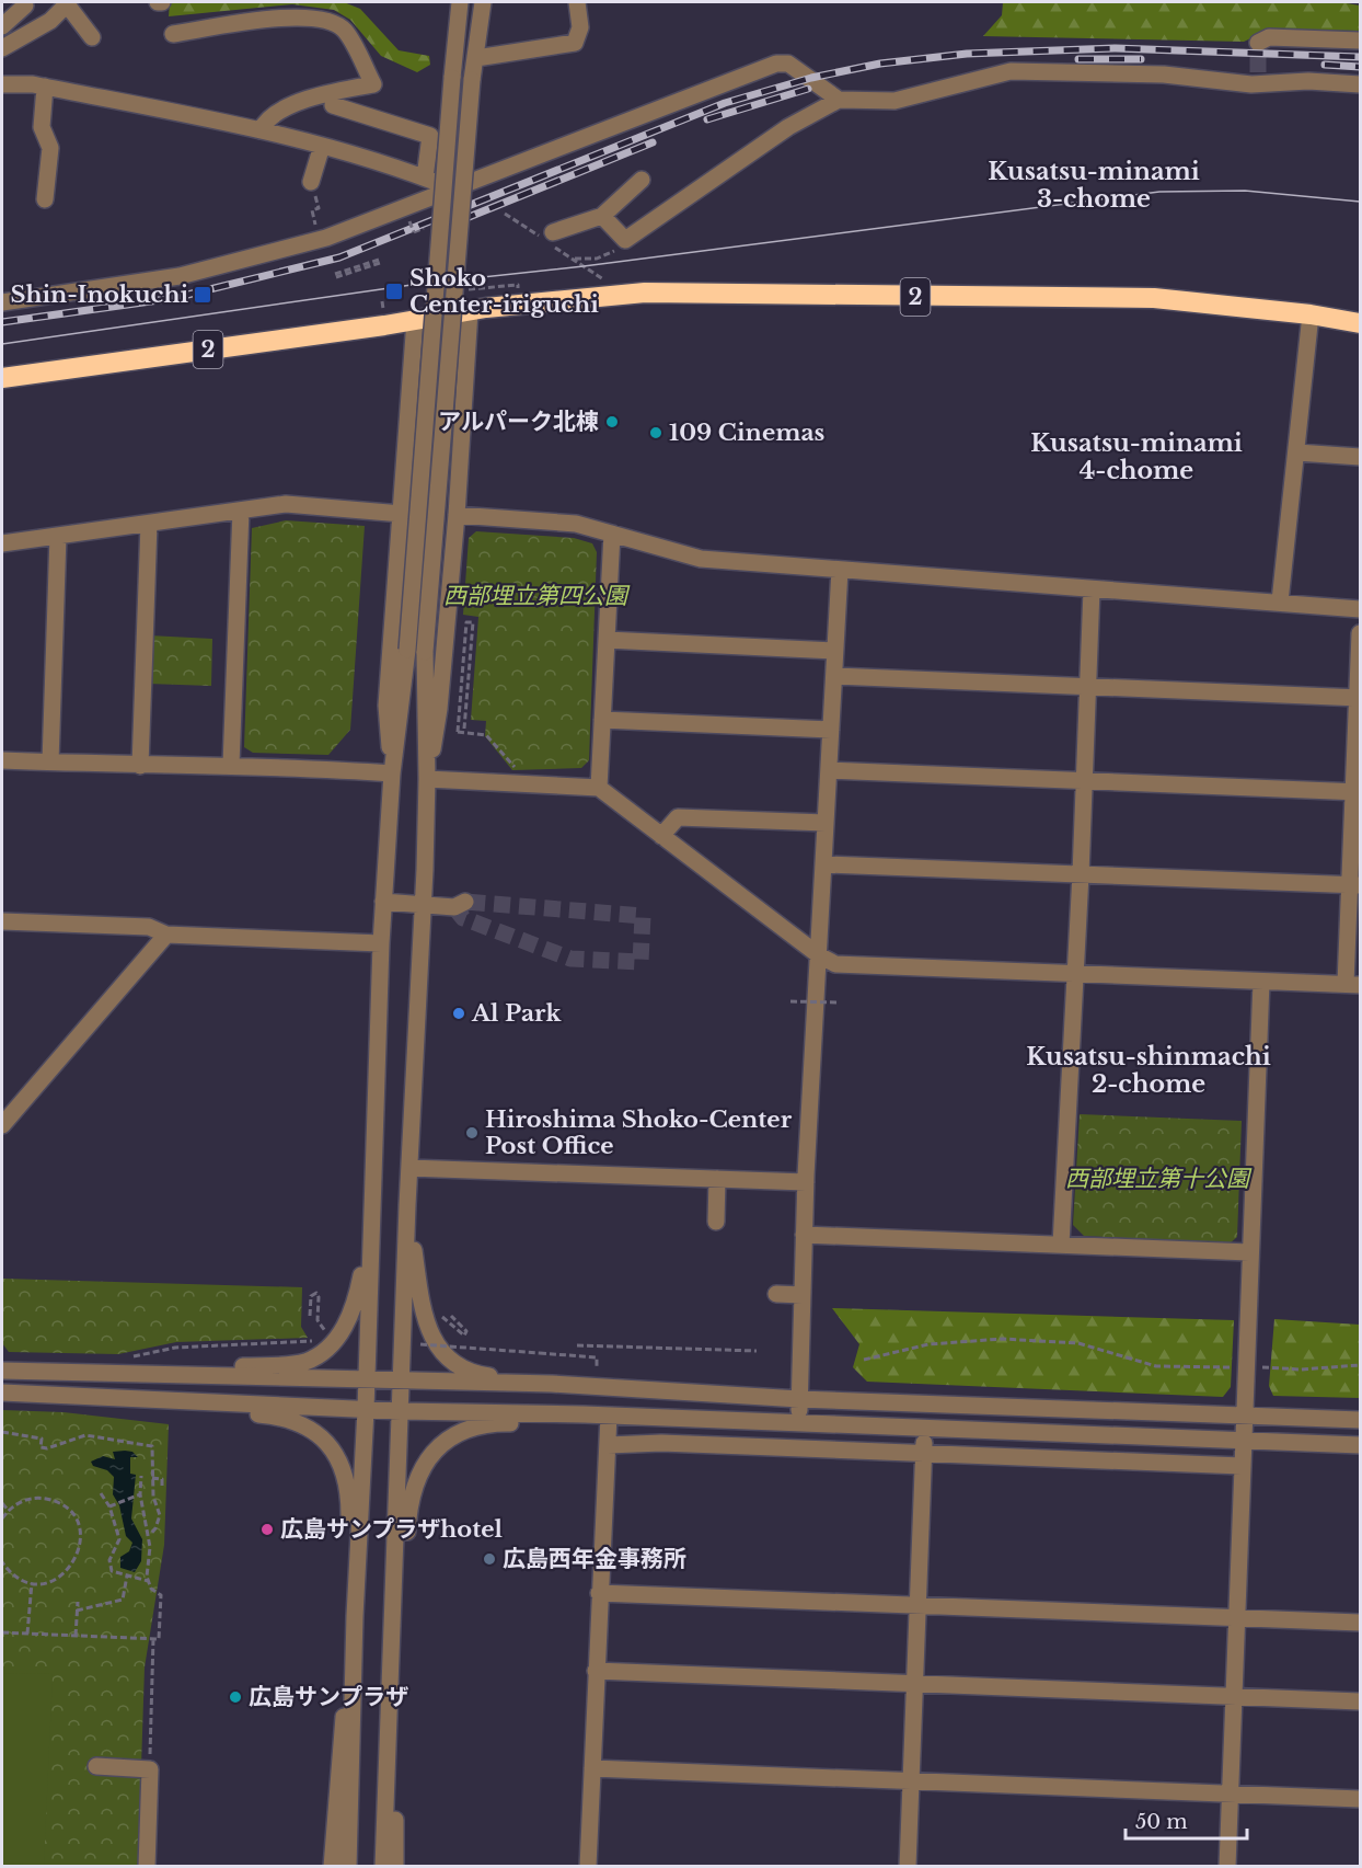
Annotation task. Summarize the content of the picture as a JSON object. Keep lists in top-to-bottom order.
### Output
{
  "streets": {
    "highway": ["2"]
  },
  "districts": ["Kusatsu-minami 3-chome", "Kusatsu-minami 4-chome", "Kusatsu-shinmachi 2-chome"],
  "parks": ["西部埋立第四公園", "西部埋立第十公園"],
  "places": {
    "transit": ["Shoko Center-iriguchi", "Shin-Inokuchi"],
    "other": [
      "アルパーク北棟",
      "109 Cinemas",
      "Al Park",
      "Hiroshima Shoko-Center Post Office",
      "広島サンプラザhotel",
      "広島西年金事務所",
      "広島サンプラザ"
    ]
  },
  "scale_bar": "50 m"
}
